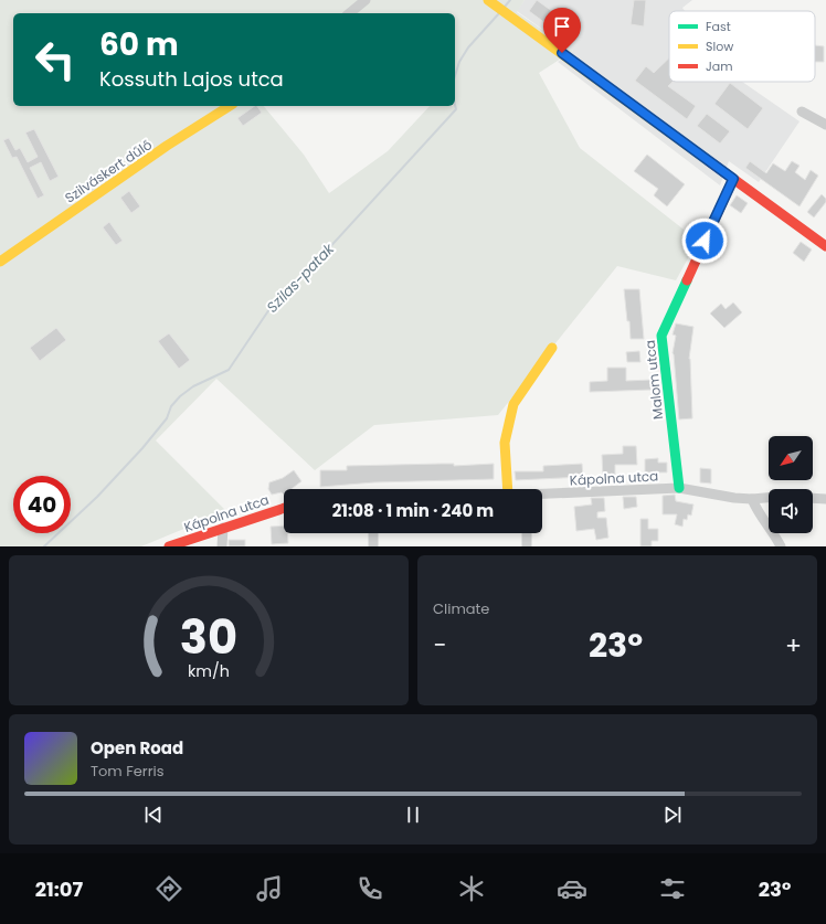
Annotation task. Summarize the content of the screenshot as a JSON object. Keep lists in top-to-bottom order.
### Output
{
  "streets": {
    "street": ["Szilváskert dűlő", "Malom utca", "Kápolna utca"]
  },
  "crossings": [
    ["Malom utca", "Kápolna utca"]
  ],
  "water": ["Szilas-patak"],
  "legend": ["Fast", "Slow", "Jam"],
  "north": "bottom left",
  "page": {
    "turn": ["60 m", "Kossuth Lajos utca"],
    "limit": "40",
    "trip": "21:08 · 1 min · 240 m",
    "tile": "Climate",
    "heat": ["−", "23°", "+"],
    "song": ["Open Road", "Tom Ferris"],
    "tabs": ["21:07", "23°"],
    "gauge": ["30", "km/h"]
  }
}
